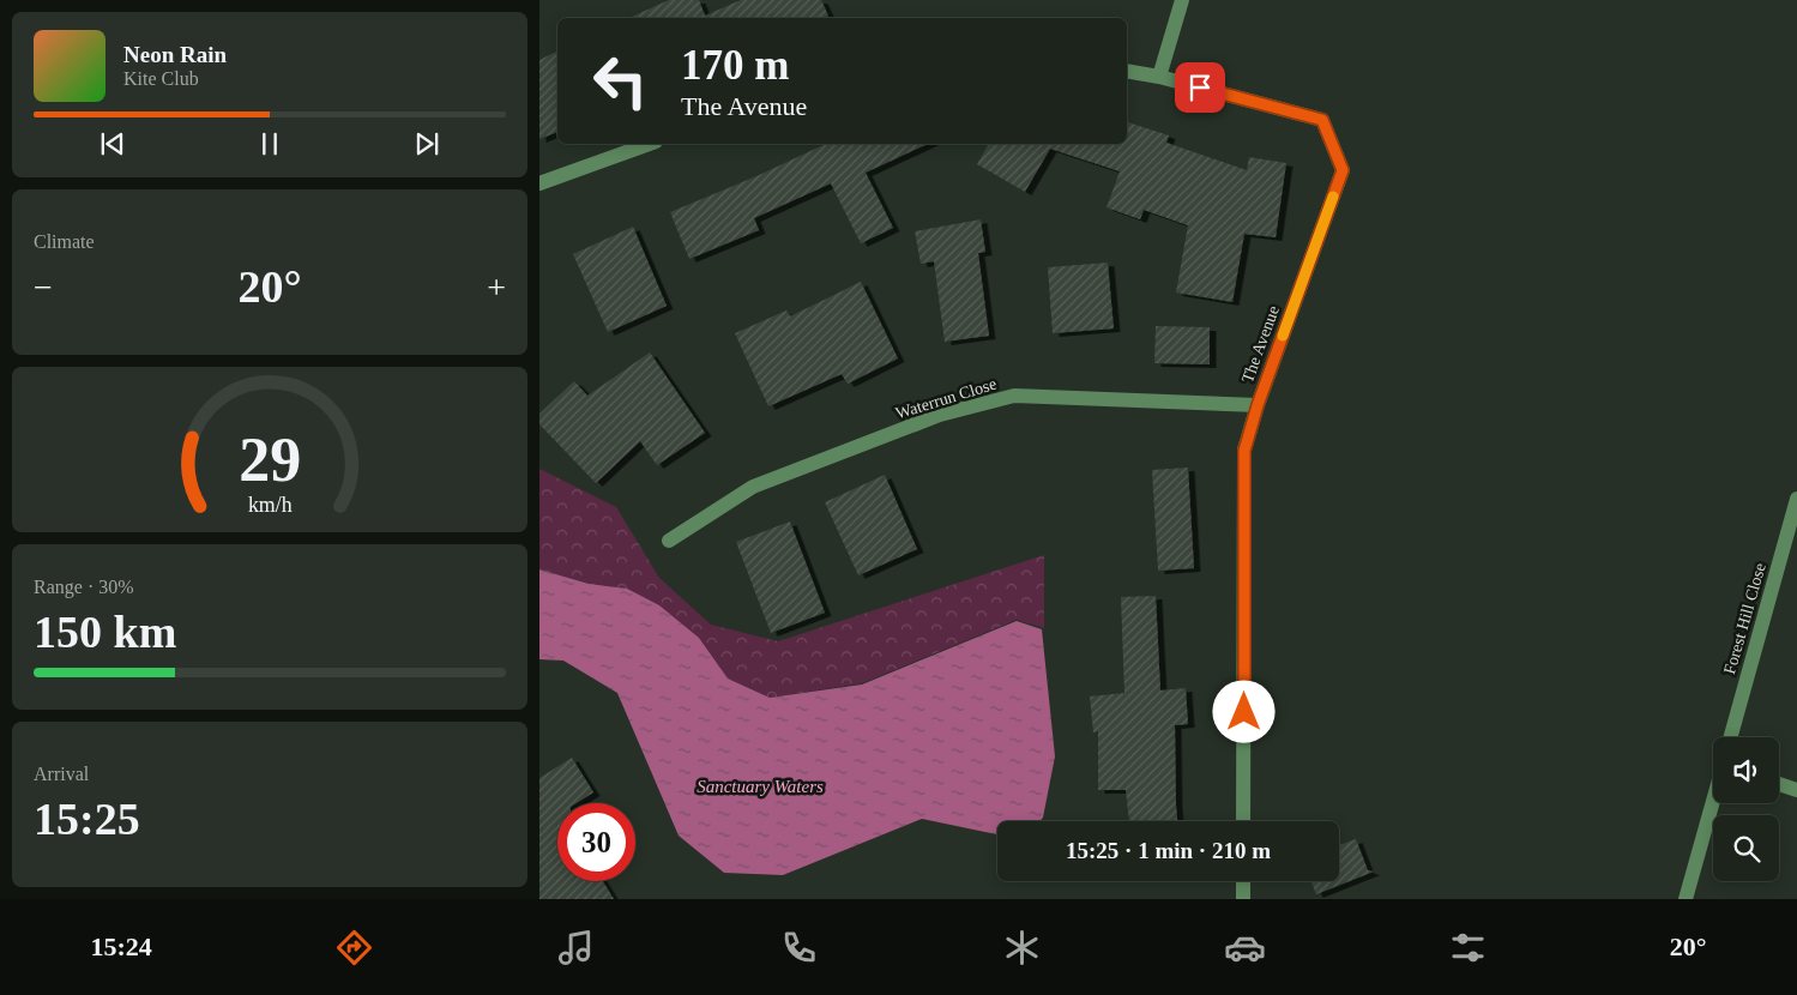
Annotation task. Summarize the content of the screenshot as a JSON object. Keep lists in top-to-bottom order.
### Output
{
  "streets": {
    "street": ["The Avenue", "Waterrun Close", "Forest Hill Close"]
  },
  "crossings": [
    ["The Avenue", "Waterrun Close"]
  ],
  "water": ["Sanctuary Waters"],
  "page": {
    "turn": ["170 m", "The Avenue"],
    "song": ["Neon Rain", "Kite Club"],
    "tile": [
      "Climate",
      ["Range · 30%", "150 km"],
      ["Arrival", "15:25"]
    ],
    "heat": ["−", "20°", "+"],
    "limit": "30",
    "trip": "15:25 · 1 min · 210 m",
    "tabs": ["15:24", "20°"],
    "gauge": ["29", "km/h"]
  }
}
